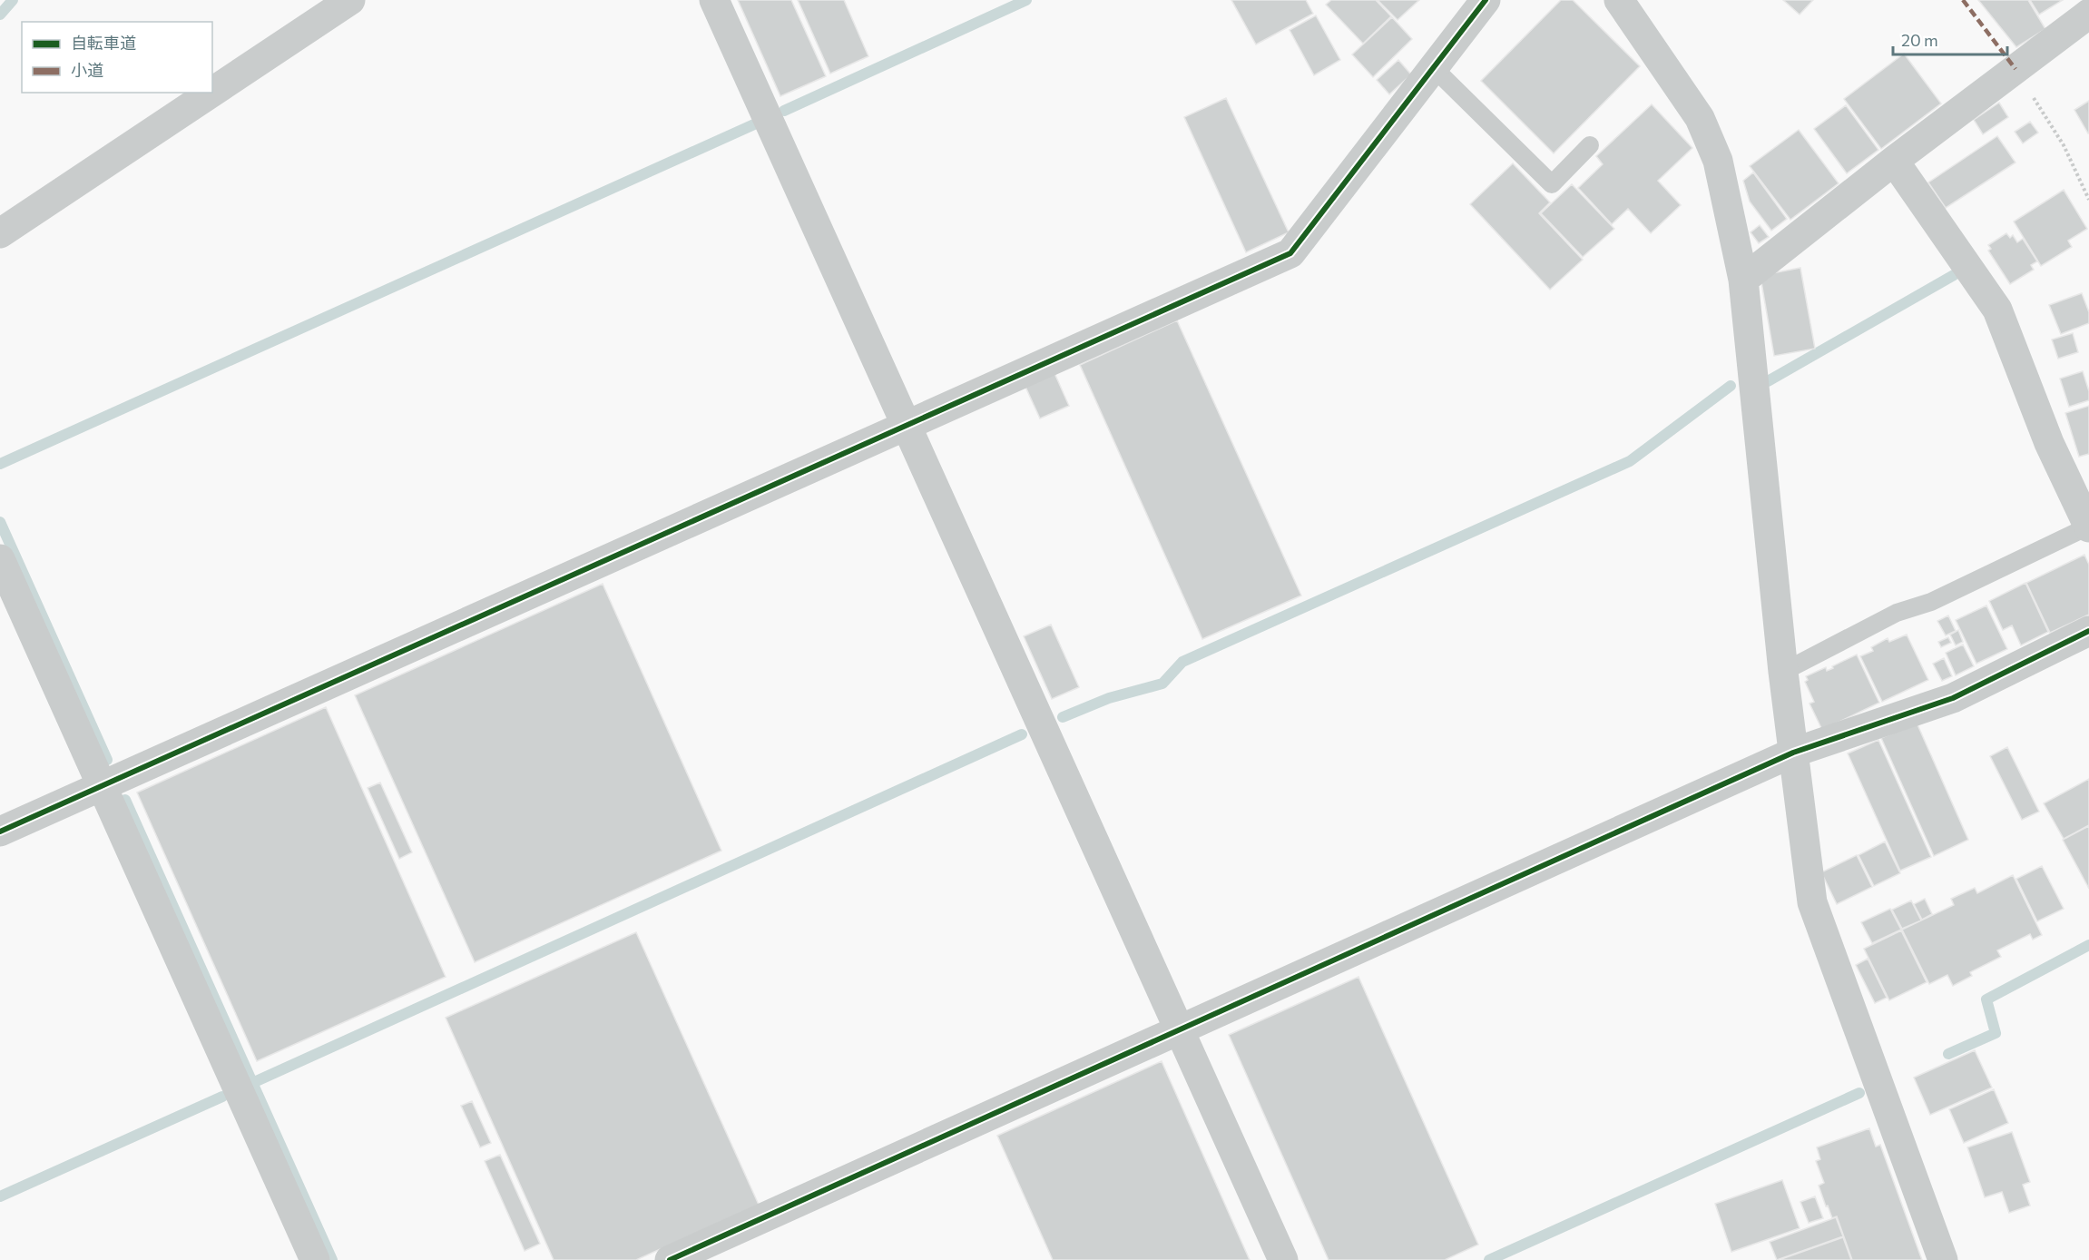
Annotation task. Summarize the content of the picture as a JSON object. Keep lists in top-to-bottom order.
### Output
{
  "legend": ["自転車道", "小道"],
  "scale_bar": "20 m"
}
